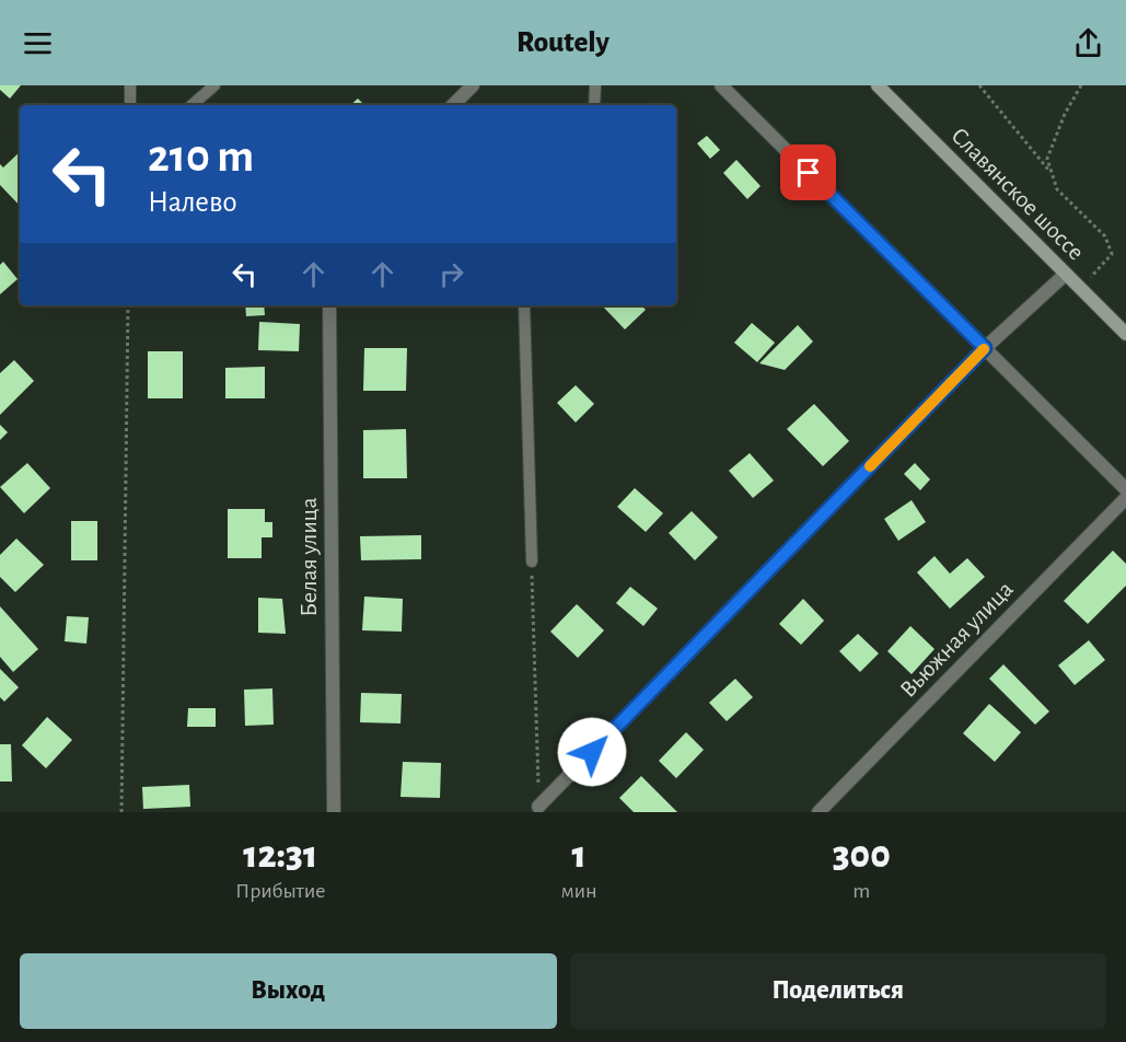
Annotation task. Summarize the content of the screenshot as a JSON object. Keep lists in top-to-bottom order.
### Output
{
  "streets": {
    "main road": ["Славянское шоссе"],
    "street": ["Белая улица", "Вьюжная улица"]
  },
  "page": {
    "header": "Routely",
    "turn": ["210 m", "Налево"],
    "eta": [
      "12:31",
      "Прибытие",
      "1",
      "мин",
      "300",
      "m"
    ],
    "buttons": ["Выход", "Поделиться"]
  }
}
